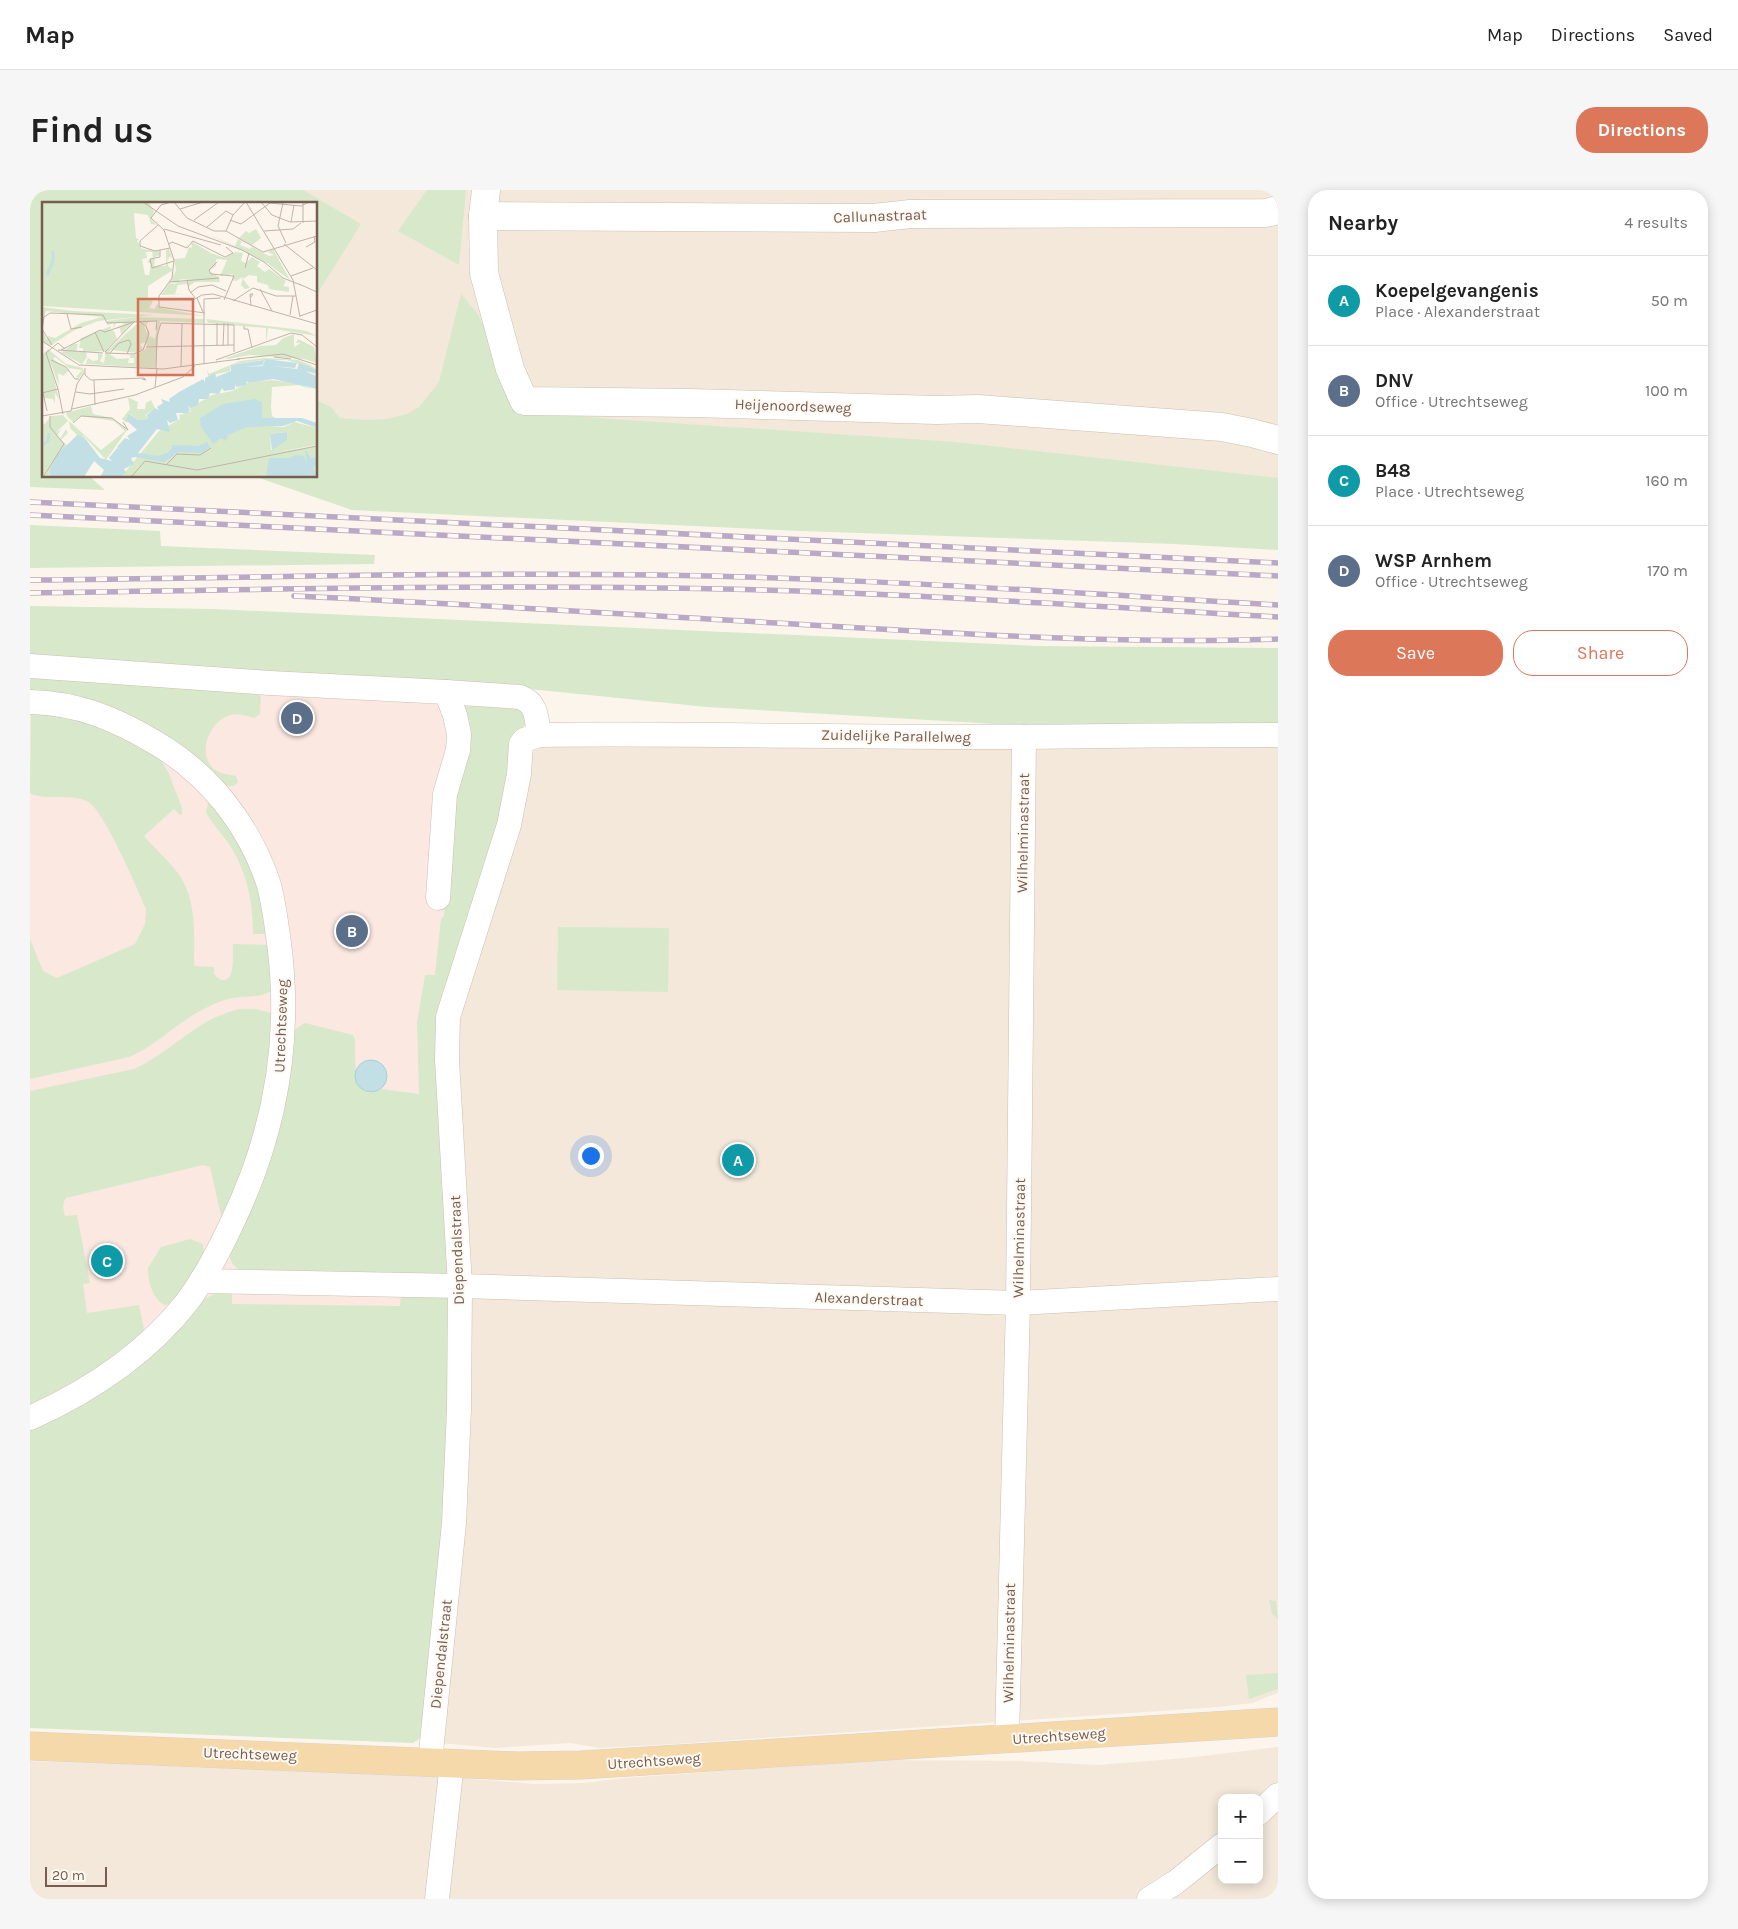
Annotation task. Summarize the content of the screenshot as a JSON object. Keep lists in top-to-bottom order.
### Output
{
  "streets": {
    "main road": ["Utrechtseweg"],
    "street": [
      "Callunastraat",
      "Heijenoordseweg",
      "Zuidelijke Parallelweg",
      "Wilhelminastraat",
      "Diependalstraat",
      "Alexanderstraat"
    ]
  },
  "crossings": [
    ["Callunastraat", "Heijenoordseweg"],
    ["Zuidelijke Parallelweg", "Wilhelminastraat"],
    ["Zuidelijke Parallelweg", "Diependalstraat"],
    ["Wilhelminastraat", "Utrechtseweg"],
    ["Wilhelminastraat", "Alexanderstraat"],
    ["Utrechtseweg", "Diependalstraat"],
    ["Utrechtseweg", "Alexanderstraat"],
    ["Diependalstraat", "Alexanderstraat"]
  ],
  "scale_bar": "20 m",
  "page": {
    "header": "Map",
    "nav": ["Map", "Directions", "Saved"],
    "buttons": [
      "Directions",
      ["Save", "Share"]
    ],
    "title": "Find us",
    "heading": ["Nearby", "4 results"],
    "list": [
      {
        "mark": "A",
        "name": "Koepelgevangenis",
        "note": "Place · Alexanderstraat",
        "value": "50 m"
      },
      {
        "mark": "B",
        "name": "DNV",
        "note": "Office · Utrechtseweg",
        "value": "100 m"
      },
      {
        "mark": "C",
        "name": "B48",
        "note": "Place · Utrechtseweg",
        "value": "160 m"
      },
      {
        "mark": "D",
        "name": "WSP Arnhem",
        "note": "Office · Utrechtseweg",
        "value": "170 m"
      }
    ],
    "pins": [
      "D",
      "B",
      "A",
      "C"
    ],
    "map_buttons": ["+", "−"],
    "scale": "20 m"
  }
}
